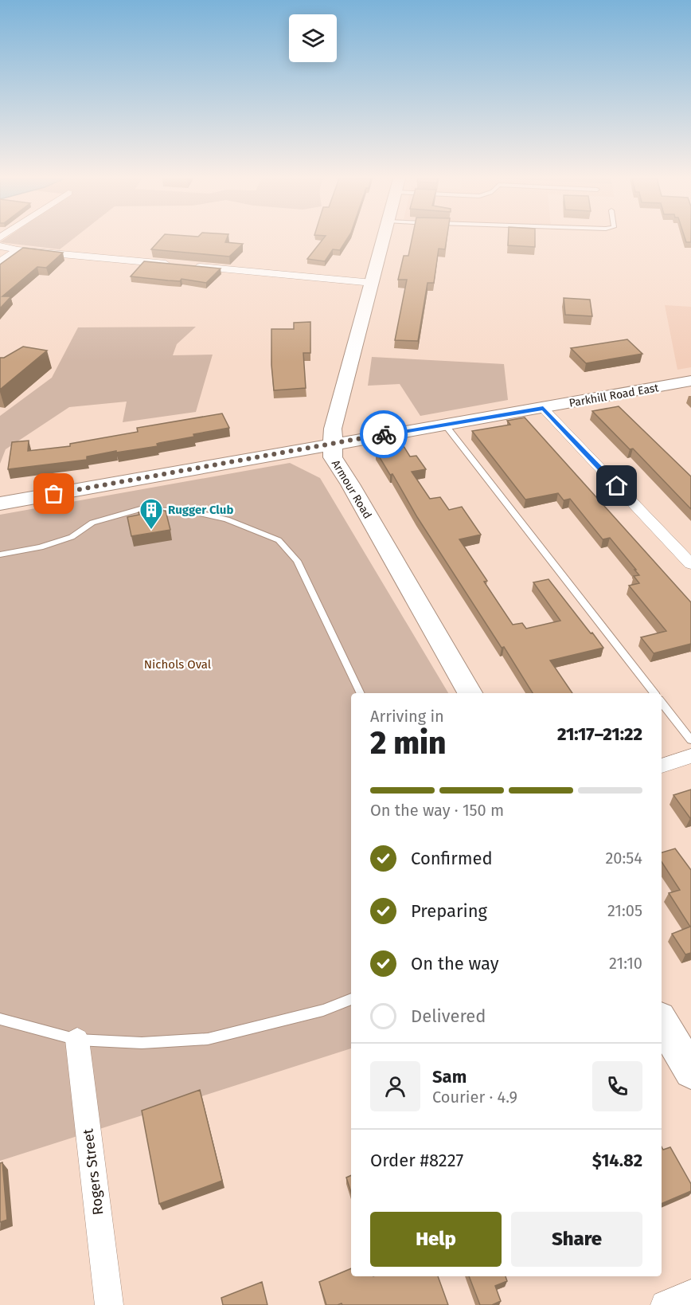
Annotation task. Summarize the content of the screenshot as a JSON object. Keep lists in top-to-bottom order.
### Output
{
  "streets": {
    "main road": ["Parkhill Road East", "Armour Road"],
    "street": ["Rogers Street"]
  },
  "crossings": [
    ["Parkhill Road East", "Armour Road"]
  ],
  "parks": ["Nichols Oval"],
  "places": {
    "building": ["Rugger Club"]
  },
  "page": {
    "heading": ["2 min", "Arriving in", "21:17–21:22"],
    "panel": [
      "Sam",
      "Courier · 4.9",
      "Order #8227",
      "$14.82"
    ],
    "bar": "On the way · 150 m",
    "list": [
      ["Confirmed", "20:54"],
      ["Preparing", "21:05"],
      ["On the way", "21:10"],
      "Delivered"
    ],
    "buttons": ["Help", "Share"]
  }
}
